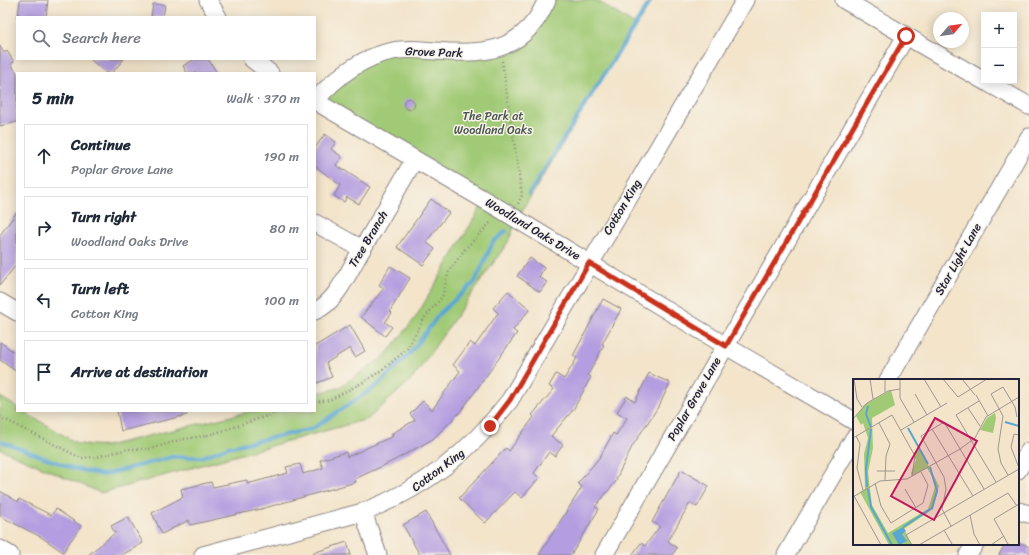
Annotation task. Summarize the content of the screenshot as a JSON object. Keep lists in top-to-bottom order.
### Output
{
  "streets": {
    "street": [
      "Grove Park",
      "Cotton King",
      "Woodland Oaks Drive",
      "Tree Branch",
      "Star Light Lane",
      "Poplar Grove Lane"
    ]
  },
  "crossings": [
    ["Cotton King", "Woodland Oaks Drive"],
    ["Woodland Oaks Drive", "Tree Branch"],
    ["Woodland Oaks Drive", "Poplar Grove Lane"]
  ],
  "parks": ["The Park at Woodland Oaks"],
  "north": "top right",
  "page": {
    "map_buttons": ["+", "−"],
    "search": "Search here",
    "heading": ["5 min", "Walk · 370 m"],
    "list": [
      ["Continue", "Poplar Grove Lane", "190 m"],
      ["Turn right", "Woodland Oaks Drive", "80 m"],
      ["Turn left", "Cotton King", "100 m"],
      "Arrive at destination"
    ]
  }
}
